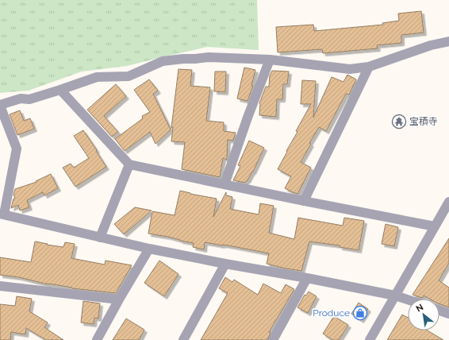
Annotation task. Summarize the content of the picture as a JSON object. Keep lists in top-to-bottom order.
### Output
{
  "places": {
    "temple": ["宝積寺"],
    "shop": ["Produce"]
  },
  "north": "top left"
}
